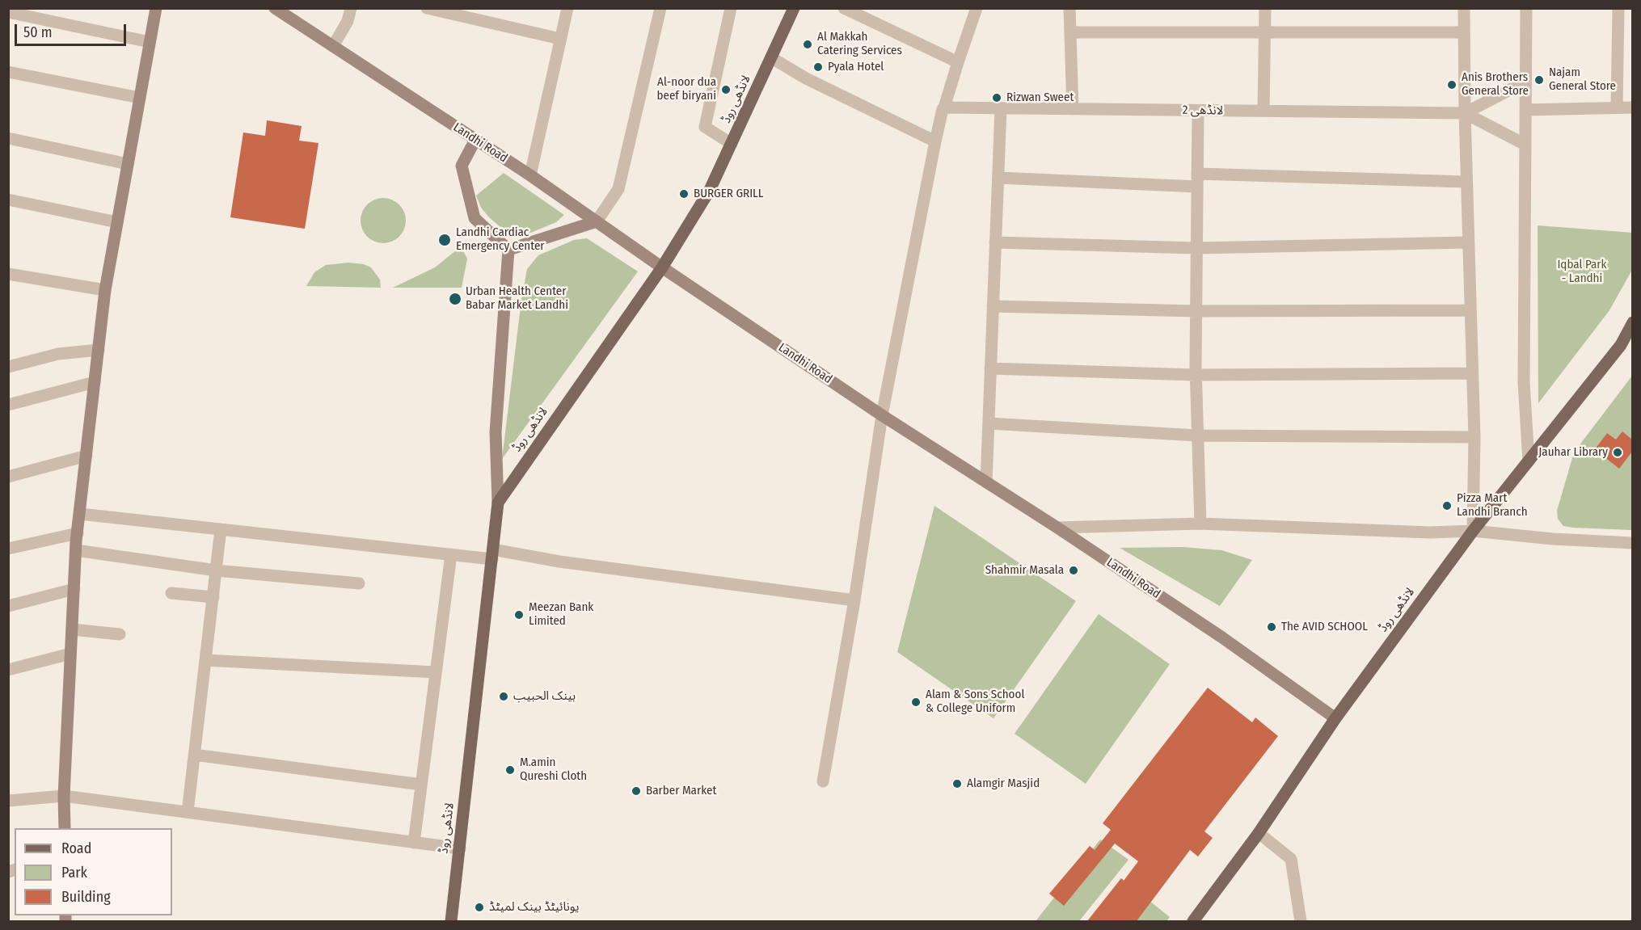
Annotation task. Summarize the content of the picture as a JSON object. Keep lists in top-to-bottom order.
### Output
{
  "streets": {
    "main road": ["لانڈھی روڈ"],
    "street": ["لانڈھی 2", "Landhi Road"]
  },
  "crossings": [
    ["لانڈھی روڈ", "Landhi Road"]
  ],
  "parks": ["Iqbal Park - Landhi"],
  "places": [
    "Al Makkah Catering Services",
    "Pyala Hotel",
    "Najam General Store",
    "Anis Brothers General Store",
    "Al-noor dua beef biryani",
    "Rizwan Sweet",
    "BURGER GRILL",
    "Landhi Cardiac Emergency Center",
    "Urban Health Center Babar Market Landhi",
    "Jauhar Library",
    "Pizza Mart Landhi Branch",
    "Shahmir Masala",
    "Meezan Bank Limited",
    "The AVID SCHOOL",
    "بينک الحبيب",
    "Alam & Sons School & College Uniform",
    "M.amin Qureshi Cloth",
    "Alamgir Masjid",
    "Barber Market",
    "یونائیٹڈ بینک لمیٹڈ"
  ],
  "legend": ["Road", "Park", "Building"],
  "scale_bar": "50 m"
}
